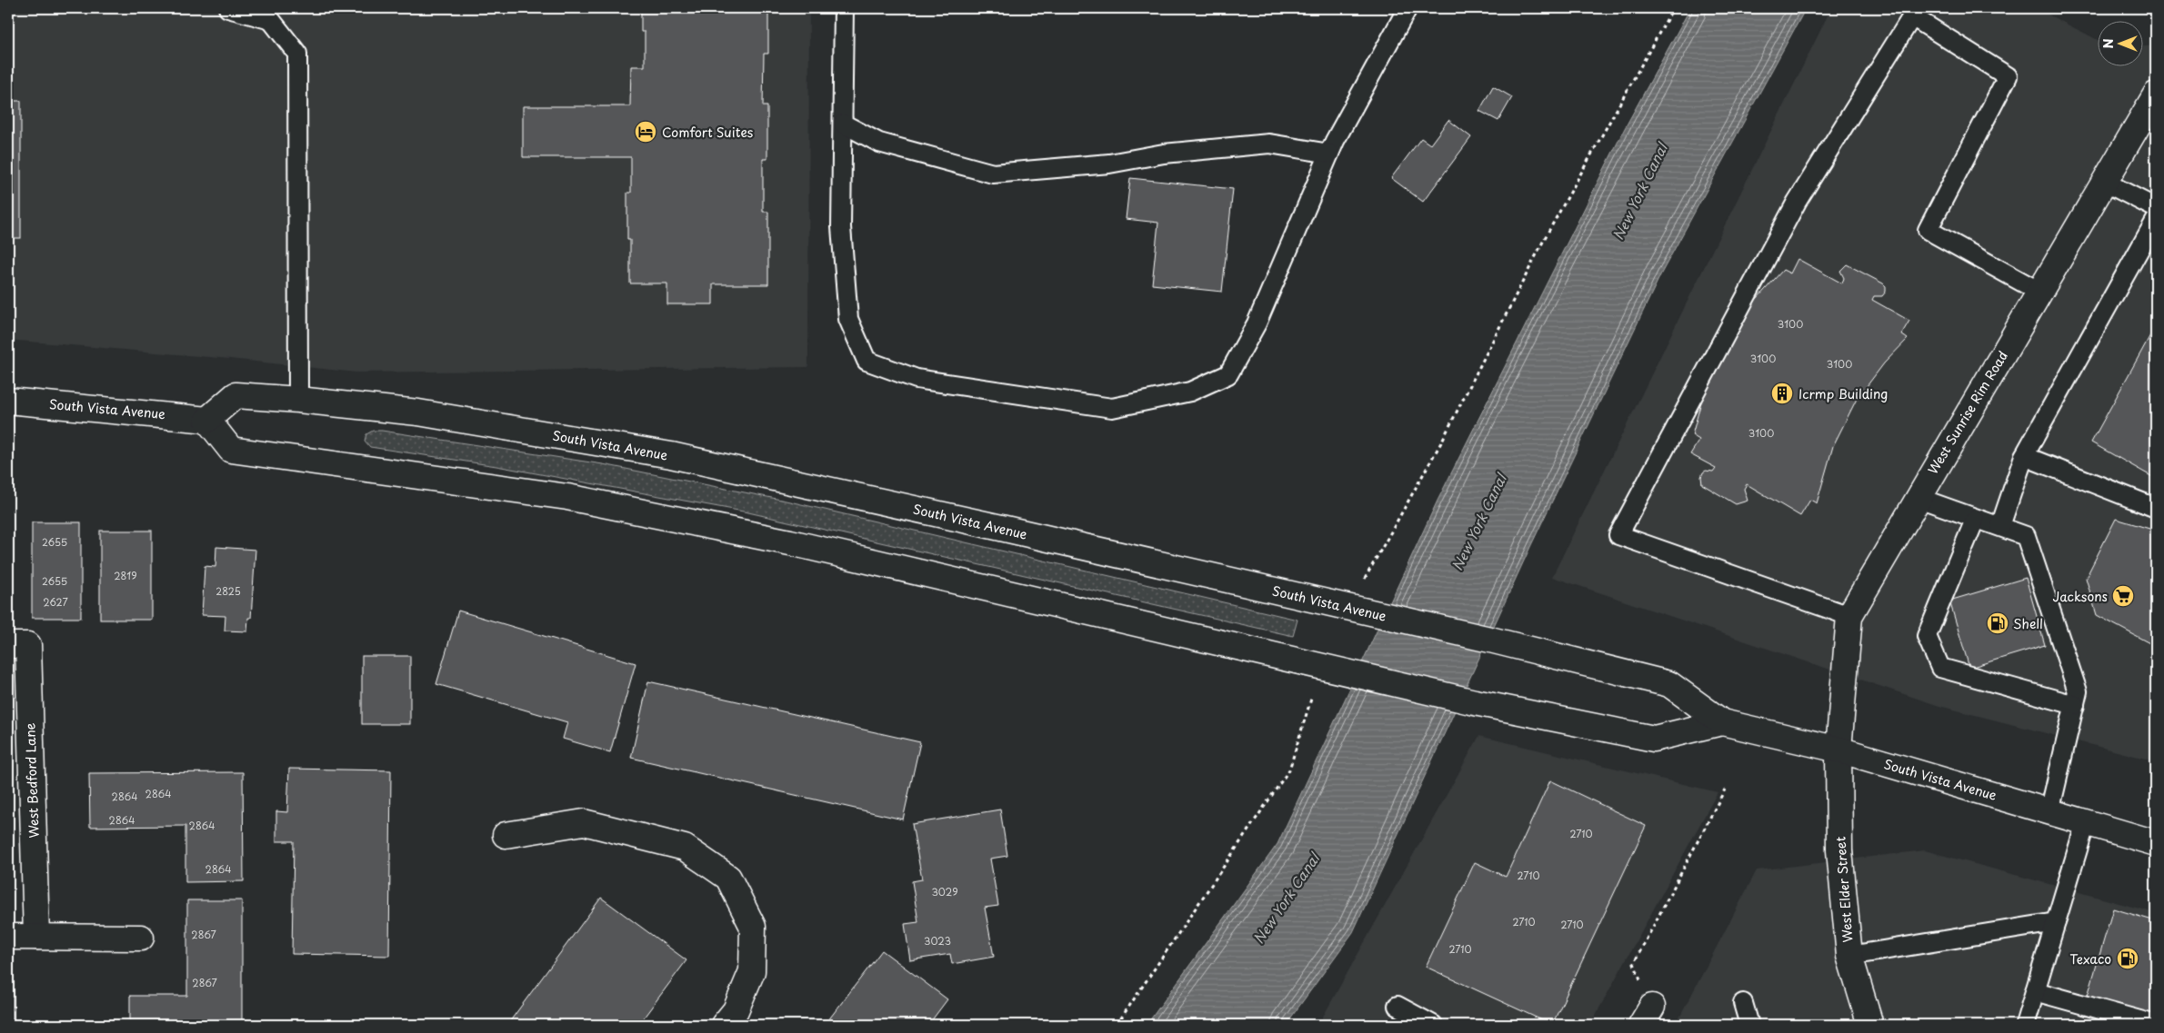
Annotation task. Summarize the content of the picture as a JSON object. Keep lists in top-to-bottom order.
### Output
{
  "streets": {
    "main road": [
      "South Vista Avenue",
      "West Sunrise Rim Road",
      "West Bedford Lane",
      "West Elder Street"
    ]
  },
  "crossings": [
    ["South Vista Avenue", "West Sunrise Rim Road"],
    ["South Vista Avenue", "West Elder Street"],
    ["West Sunrise Rim Road", "West Elder Street"]
  ],
  "water": ["New York Canal"],
  "places": {
    "hotel": ["Comfort Suites"],
    "building": ["Icrmp Building"],
    "supermarket": ["Jacksons"],
    "fuel station": ["Shell", "Texaco"]
  },
  "house_numbers": [
    "3100",
    "3100",
    "3100",
    "3100",
    "2655",
    "2819",
    "2655",
    "2825",
    "2627",
    "2864",
    "2864",
    "2864",
    "2864",
    "2710",
    "2864",
    "2710",
    "3029",
    "2710",
    "2710",
    "2867",
    "3023",
    "2710",
    "2867"
  ],
  "north": "left"
}
